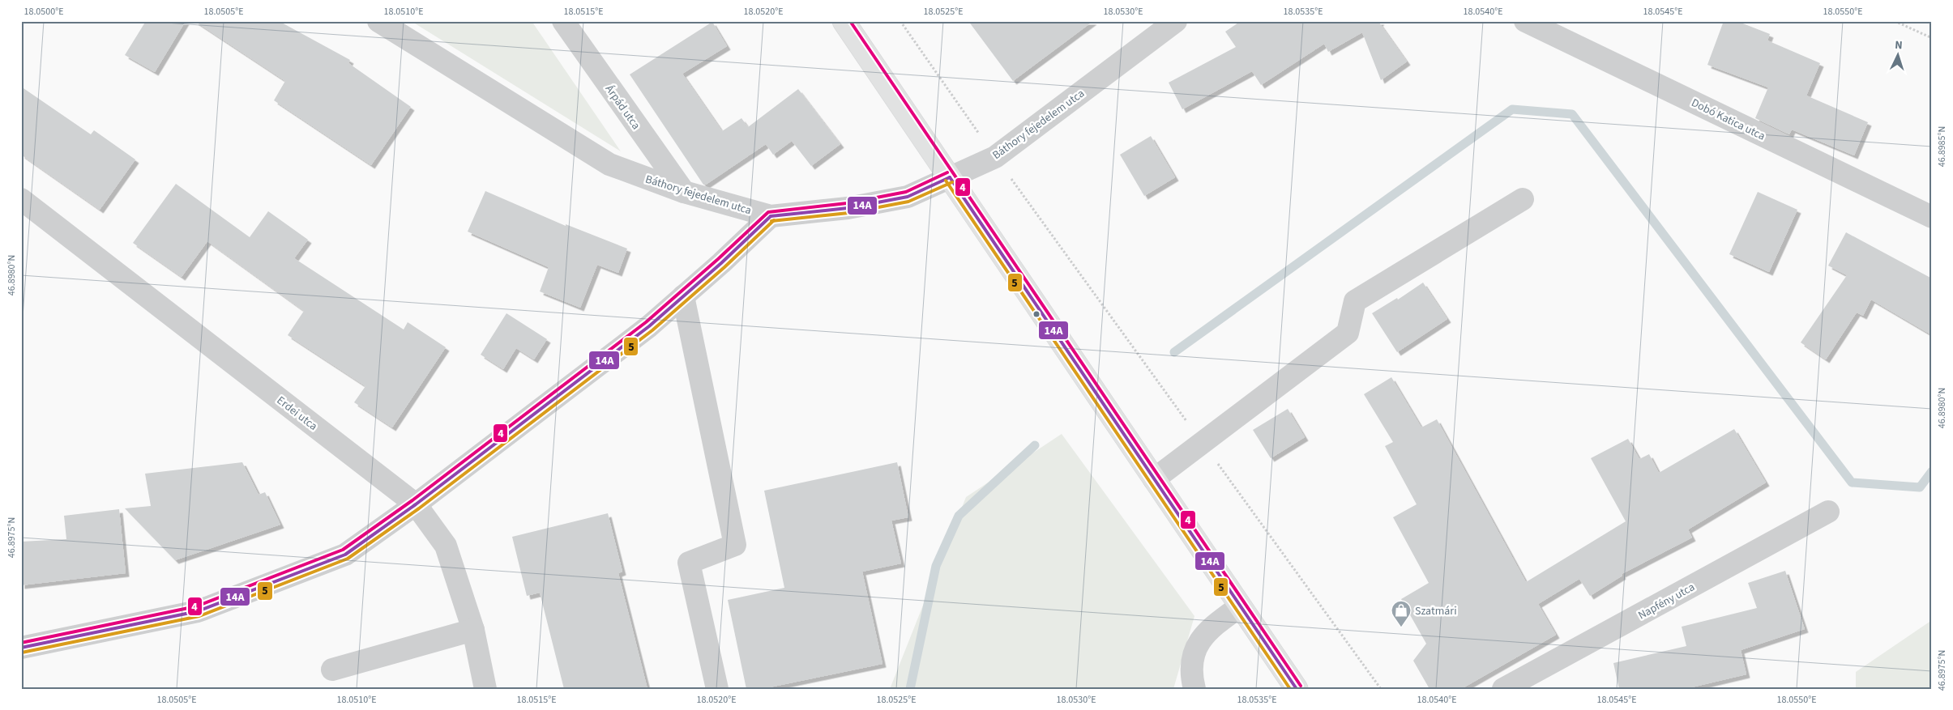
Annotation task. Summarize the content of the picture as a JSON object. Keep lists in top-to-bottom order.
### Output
{
  "streets": {
    "street": [
      "Árpád utca",
      "Dobó Katica utca",
      "Báthory fejedelem utca",
      "Erdei utca",
      "Napfény utca"
    ]
  },
  "crossings": [
    ["Árpád utca", "Báthory fejedelem utca"]
  ],
  "places": {
    "shop": ["Szatmári"]
  },
  "lines": ["transit line 4", "transit line 14A", "transit line 5"],
  "north": "top",
  "coordinates": [
    "18.0500°E",
    "18.0505°E",
    "18.0510°E",
    "18.0515°E",
    "18.0520°E",
    "18.0525°E",
    "18.0530°E",
    "18.0535°E",
    "18.0540°E",
    "18.0545°E",
    "18.0550°E",
    "46.8985°N",
    "46.8980°N",
    "46.8975°N"
  ]
}
